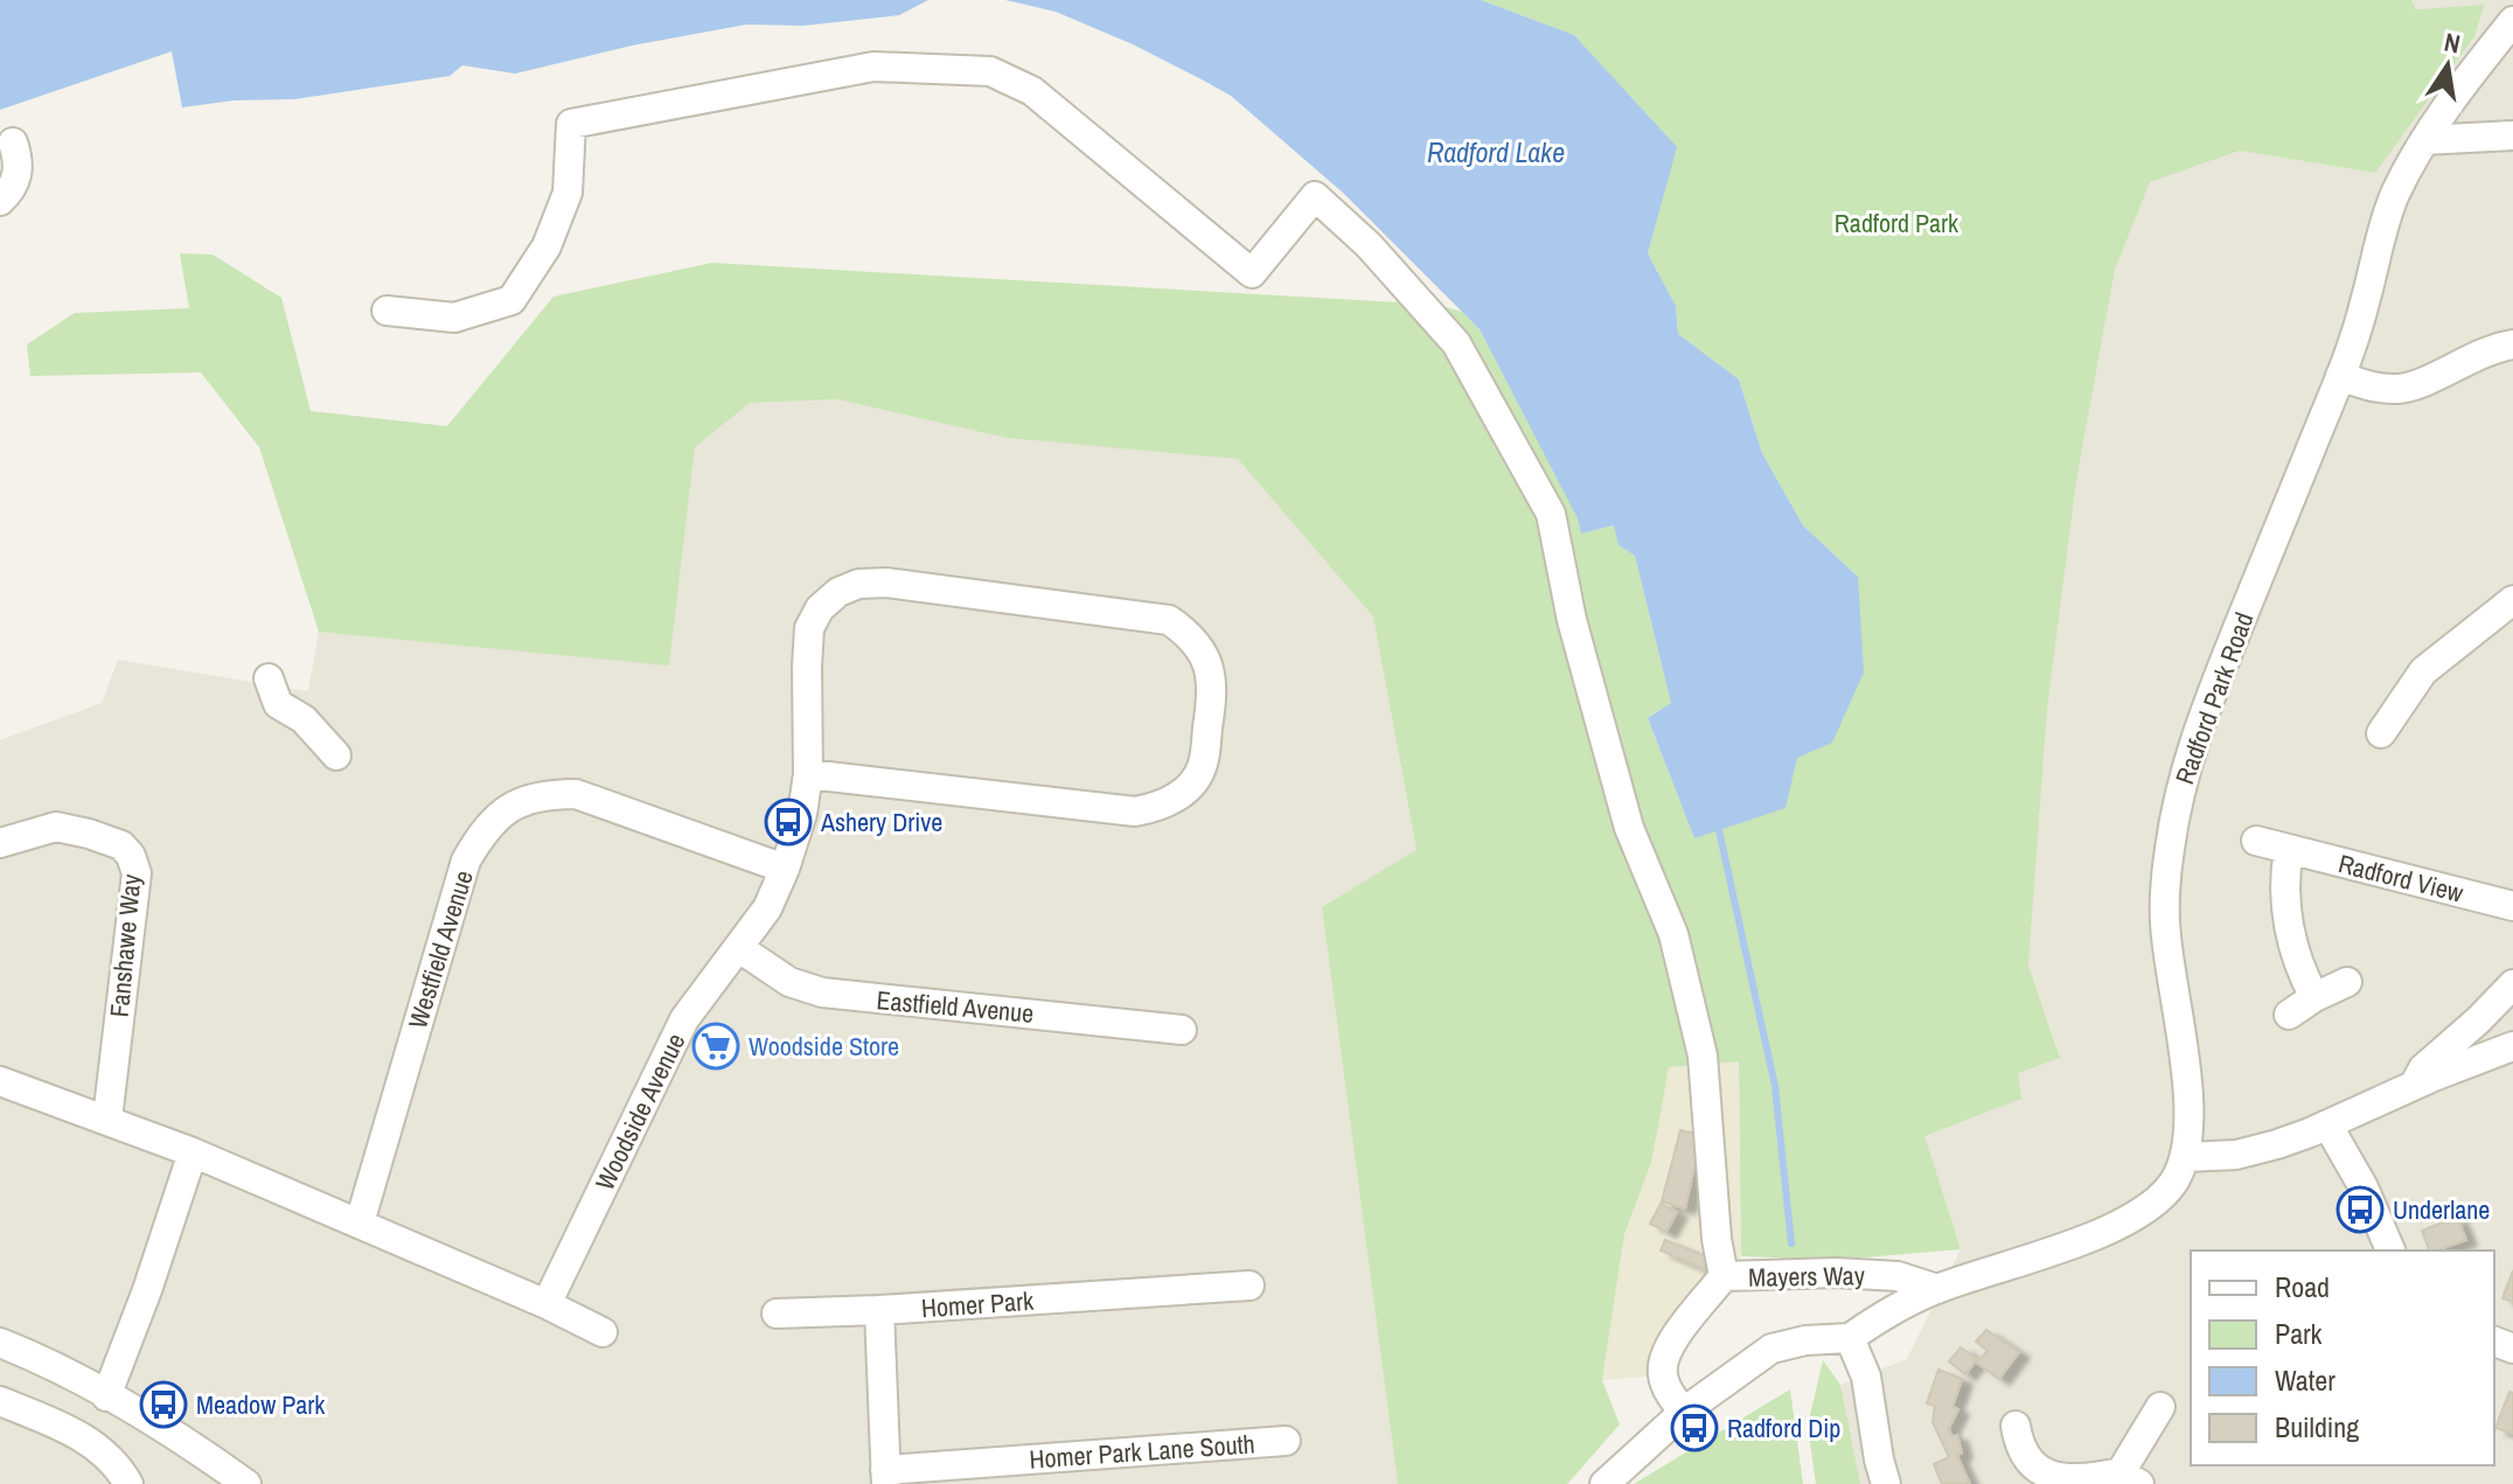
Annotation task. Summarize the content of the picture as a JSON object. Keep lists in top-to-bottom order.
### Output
{
  "streets": {
    "street": [
      "Radford Park Road",
      "Radford View",
      "Fanshawe Way",
      "Westfield Avenue",
      "Eastfield Avenue",
      "Woodside Avenue",
      "Mayers Way",
      "Homer Park",
      "Homer Park Lane South"
    ]
  },
  "crossings": [
    ["Westfield Avenue", "Woodside Avenue"],
    ["Eastfield Avenue", "Woodside Avenue"]
  ],
  "water": ["Radford Lake"],
  "parks": ["Radford Park"],
  "places": {
    "bus stop": [
      "Ashery Drive",
      "Underlane",
      "Meadow Park",
      "Radford Dip"
    ],
    "supermarket": ["Woodside Store"]
  },
  "legend": [
    "Road",
    "Park",
    "Water",
    "Building"
  ],
  "north": "top"
}
